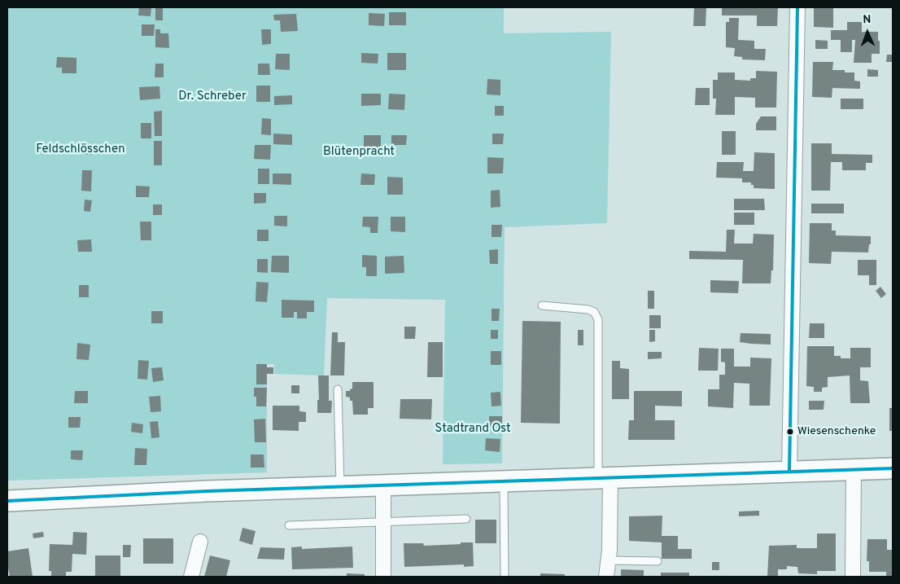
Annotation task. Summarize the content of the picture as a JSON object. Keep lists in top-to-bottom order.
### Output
{
  "parks": [
    "Dr. Schreber",
    "Feldschlösschen",
    "Blütenpracht",
    "Stadtrand Ost"
  ],
  "places": ["Wiesenschenke"],
  "north": "top"
}
